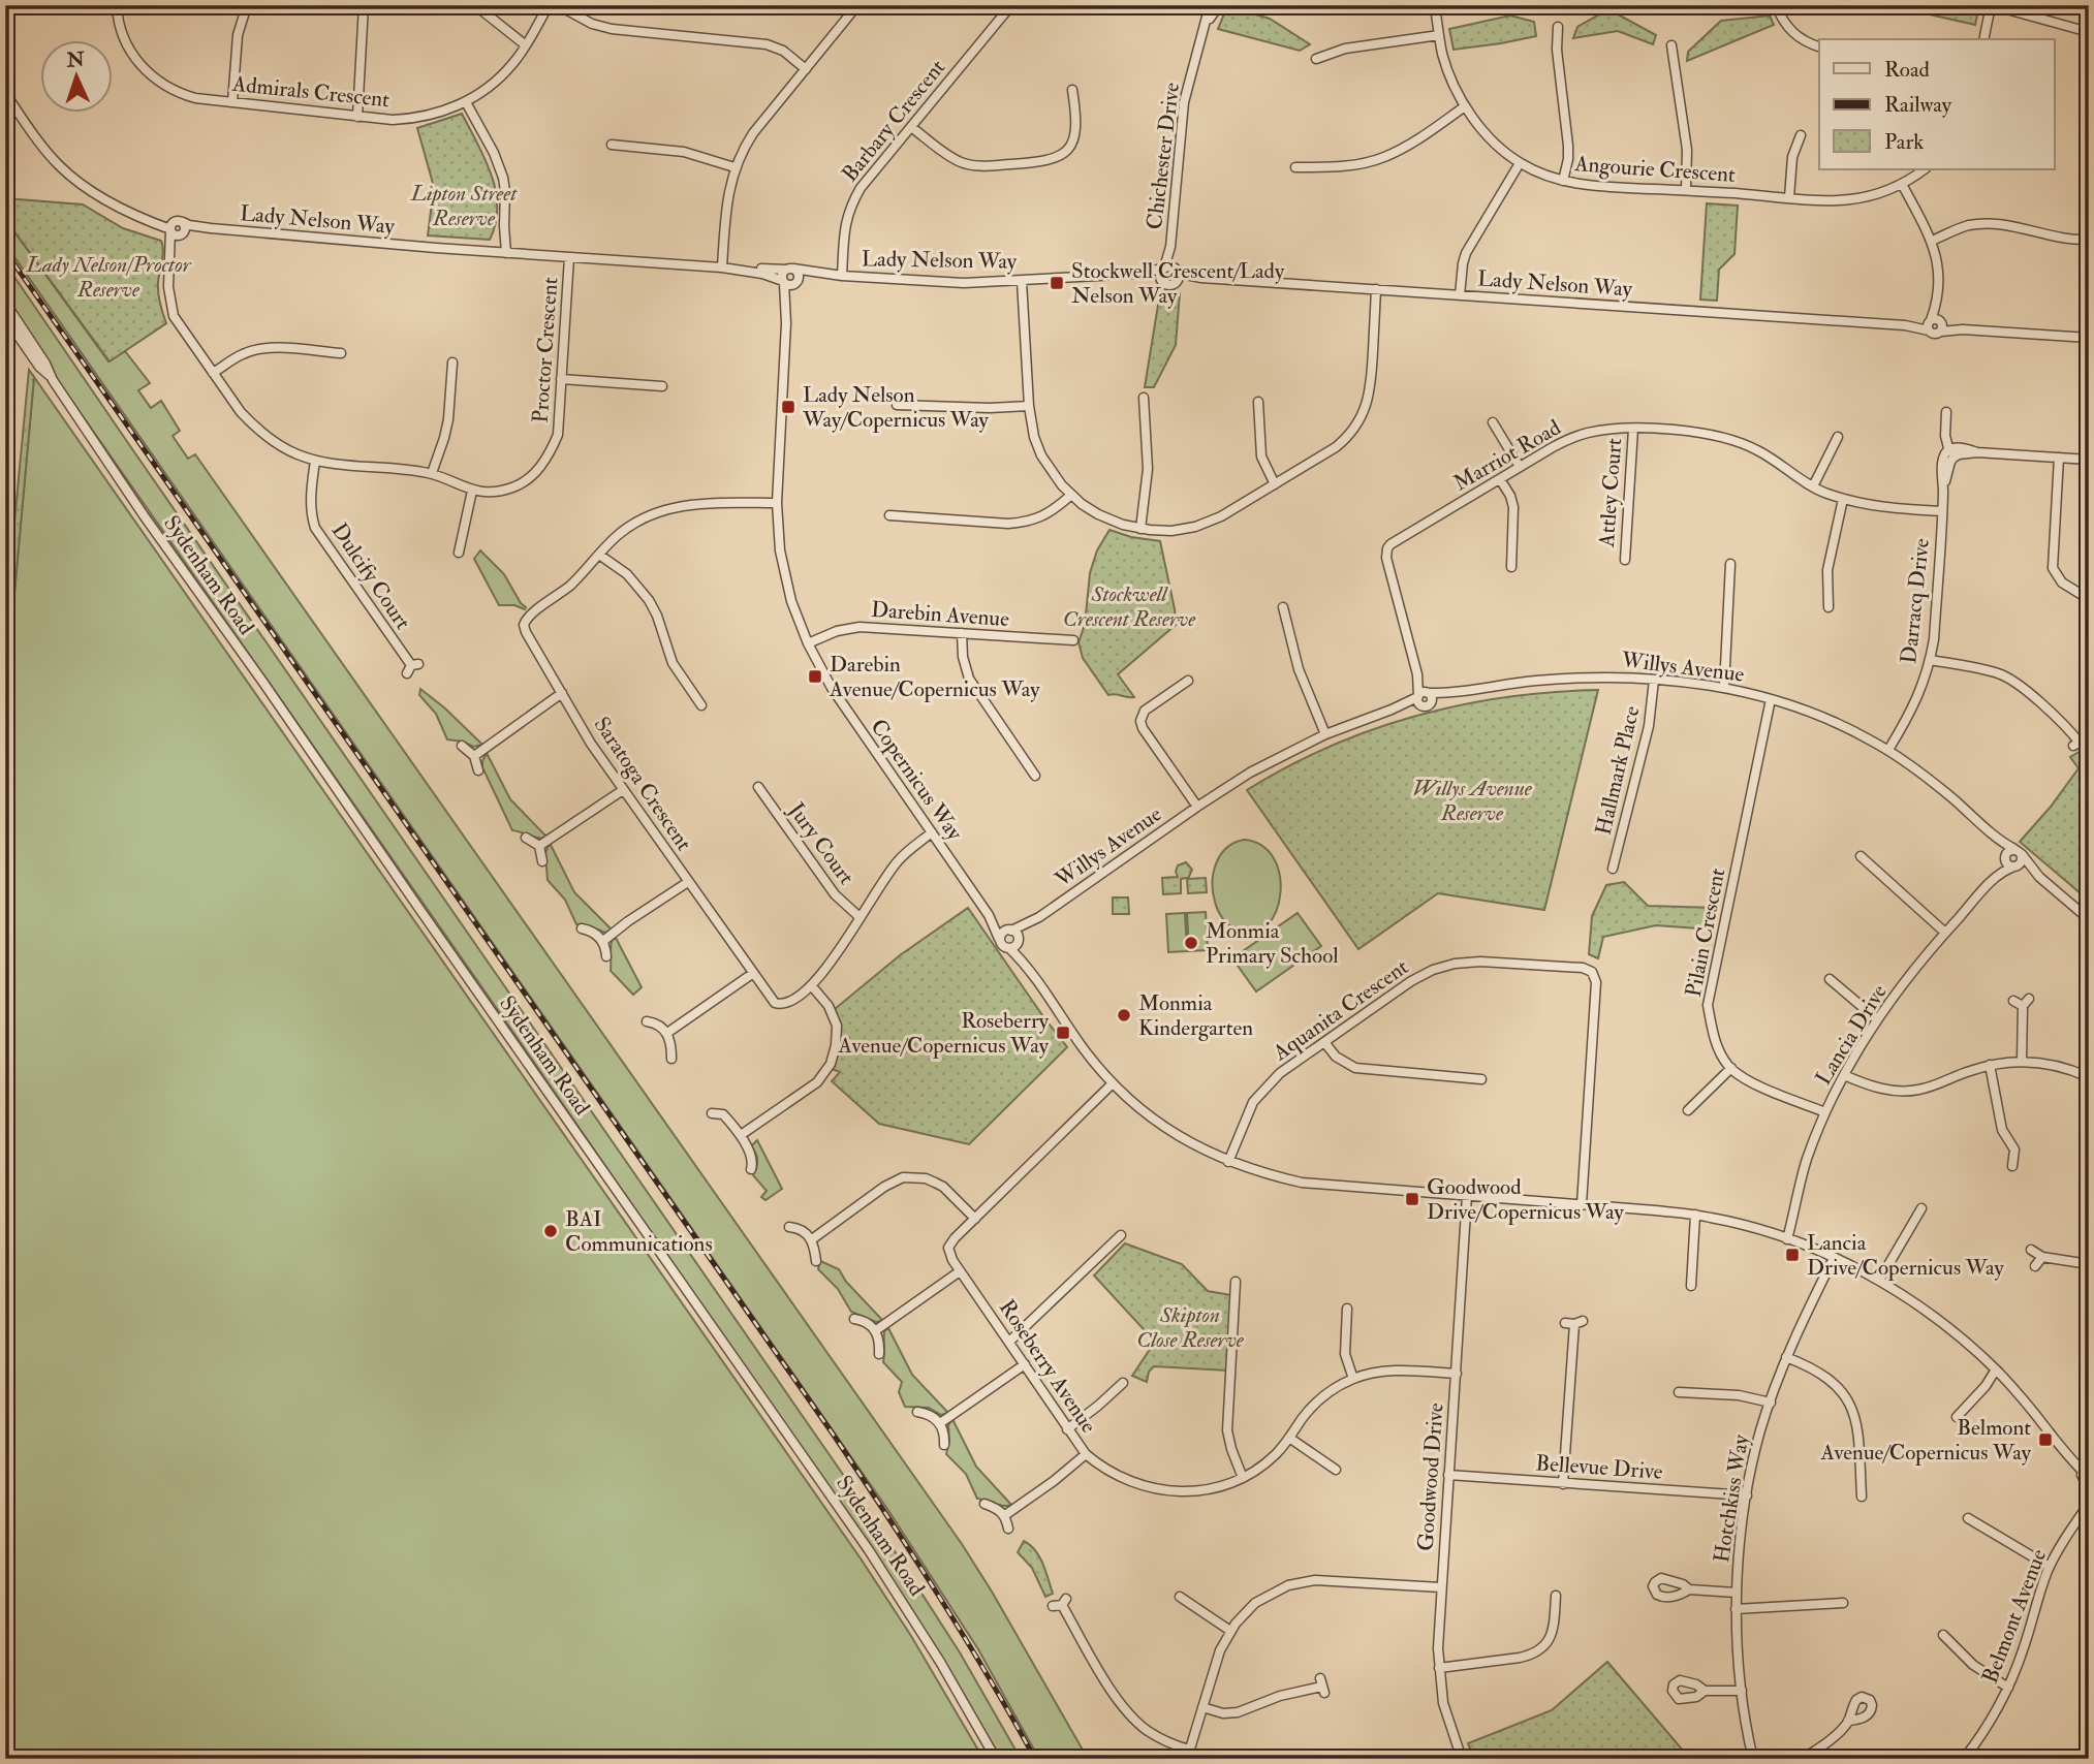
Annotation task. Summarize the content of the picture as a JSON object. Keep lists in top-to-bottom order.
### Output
{
  "streets": {
    "street": [
      "Admirals Crescent",
      "Barbary Crescent",
      "Chichester Drive",
      "Angourie Crescent",
      "Lady Nelson Way",
      "Proctor Crescent",
      "Marriot Road",
      "Attley Court",
      "Sydenham Road",
      "Dulcify Court",
      "Darracq Drive",
      "Darebin Avenue",
      "Willys Avenue",
      "Hallmark Place",
      "Copernicus Way",
      "Saratoga Crescent",
      "Jury Court",
      "Pilain Crescent",
      "Aquanita Crescent",
      "Lancia Drive",
      "Roseberry Avenue",
      "Bellevue Drive",
      "Goodwood Drive",
      "Hotchkiss Way",
      "Belmont Avenue"
    ]
  },
  "crossings": [
    ["Barbary Crescent", "Lady Nelson Way"],
    ["Chichester Drive", "Lady Nelson Way"],
    ["Lady Nelson Way", "Proctor Crescent"],
    ["Lady Nelson Way", "Copernicus Way"],
    ["Proctor Crescent", "Dulcify Court"],
    ["Marriot Road", "Attley Court"],
    ["Marriot Road", "Darracq Drive"],
    ["Marriot Road", "Willys Avenue"],
    ["Darracq Drive", "Willys Avenue"],
    ["Darebin Avenue", "Copernicus Way"],
    ["Willys Avenue", "Hallmark Place"],
    ["Willys Avenue", "Copernicus Way"],
    ["Willys Avenue", "Pilain Crescent"],
    ["Willys Avenue", "Lancia Drive"],
    ["Copernicus Way", "Saratoga Crescent"],
    ["Saratoga Crescent", "Jury Court"],
    ["Pilain Crescent", "Lancia Drive"],
    ["Roseberry Avenue", "Goodwood Drive"],
    ["Bellevue Drive", "Goodwood Drive"],
    ["Bellevue Drive", "Hotchkiss Way"]
  ],
  "parks": [
    "Lipton Street Reserve",
    "Lady Nelson/Proctor Reserve",
    "Stockwell Crescent Reserve",
    "Willys Avenue Reserve",
    "Skipton Close Reserve"
  ],
  "places": {
    "transit": [
      "Stockwell Crescent/Lady Nelson Way",
      "Lady Nelson Way/Copernicus Way",
      "Darebin Avenue/Copernicus Way",
      "Roseberry Avenue/Copernicus Way",
      "Goodwood Drive/Copernicus Way",
      "Lancia Drive/Copernicus Way",
      "Belmont Avenue/Copernicus Way"
    ],
    "other": ["Monmia Primary School", "Monmia Kindergarten", "BAI Communications"]
  },
  "legend": ["Road", "Railway", "Park"],
  "north": "top"
}
